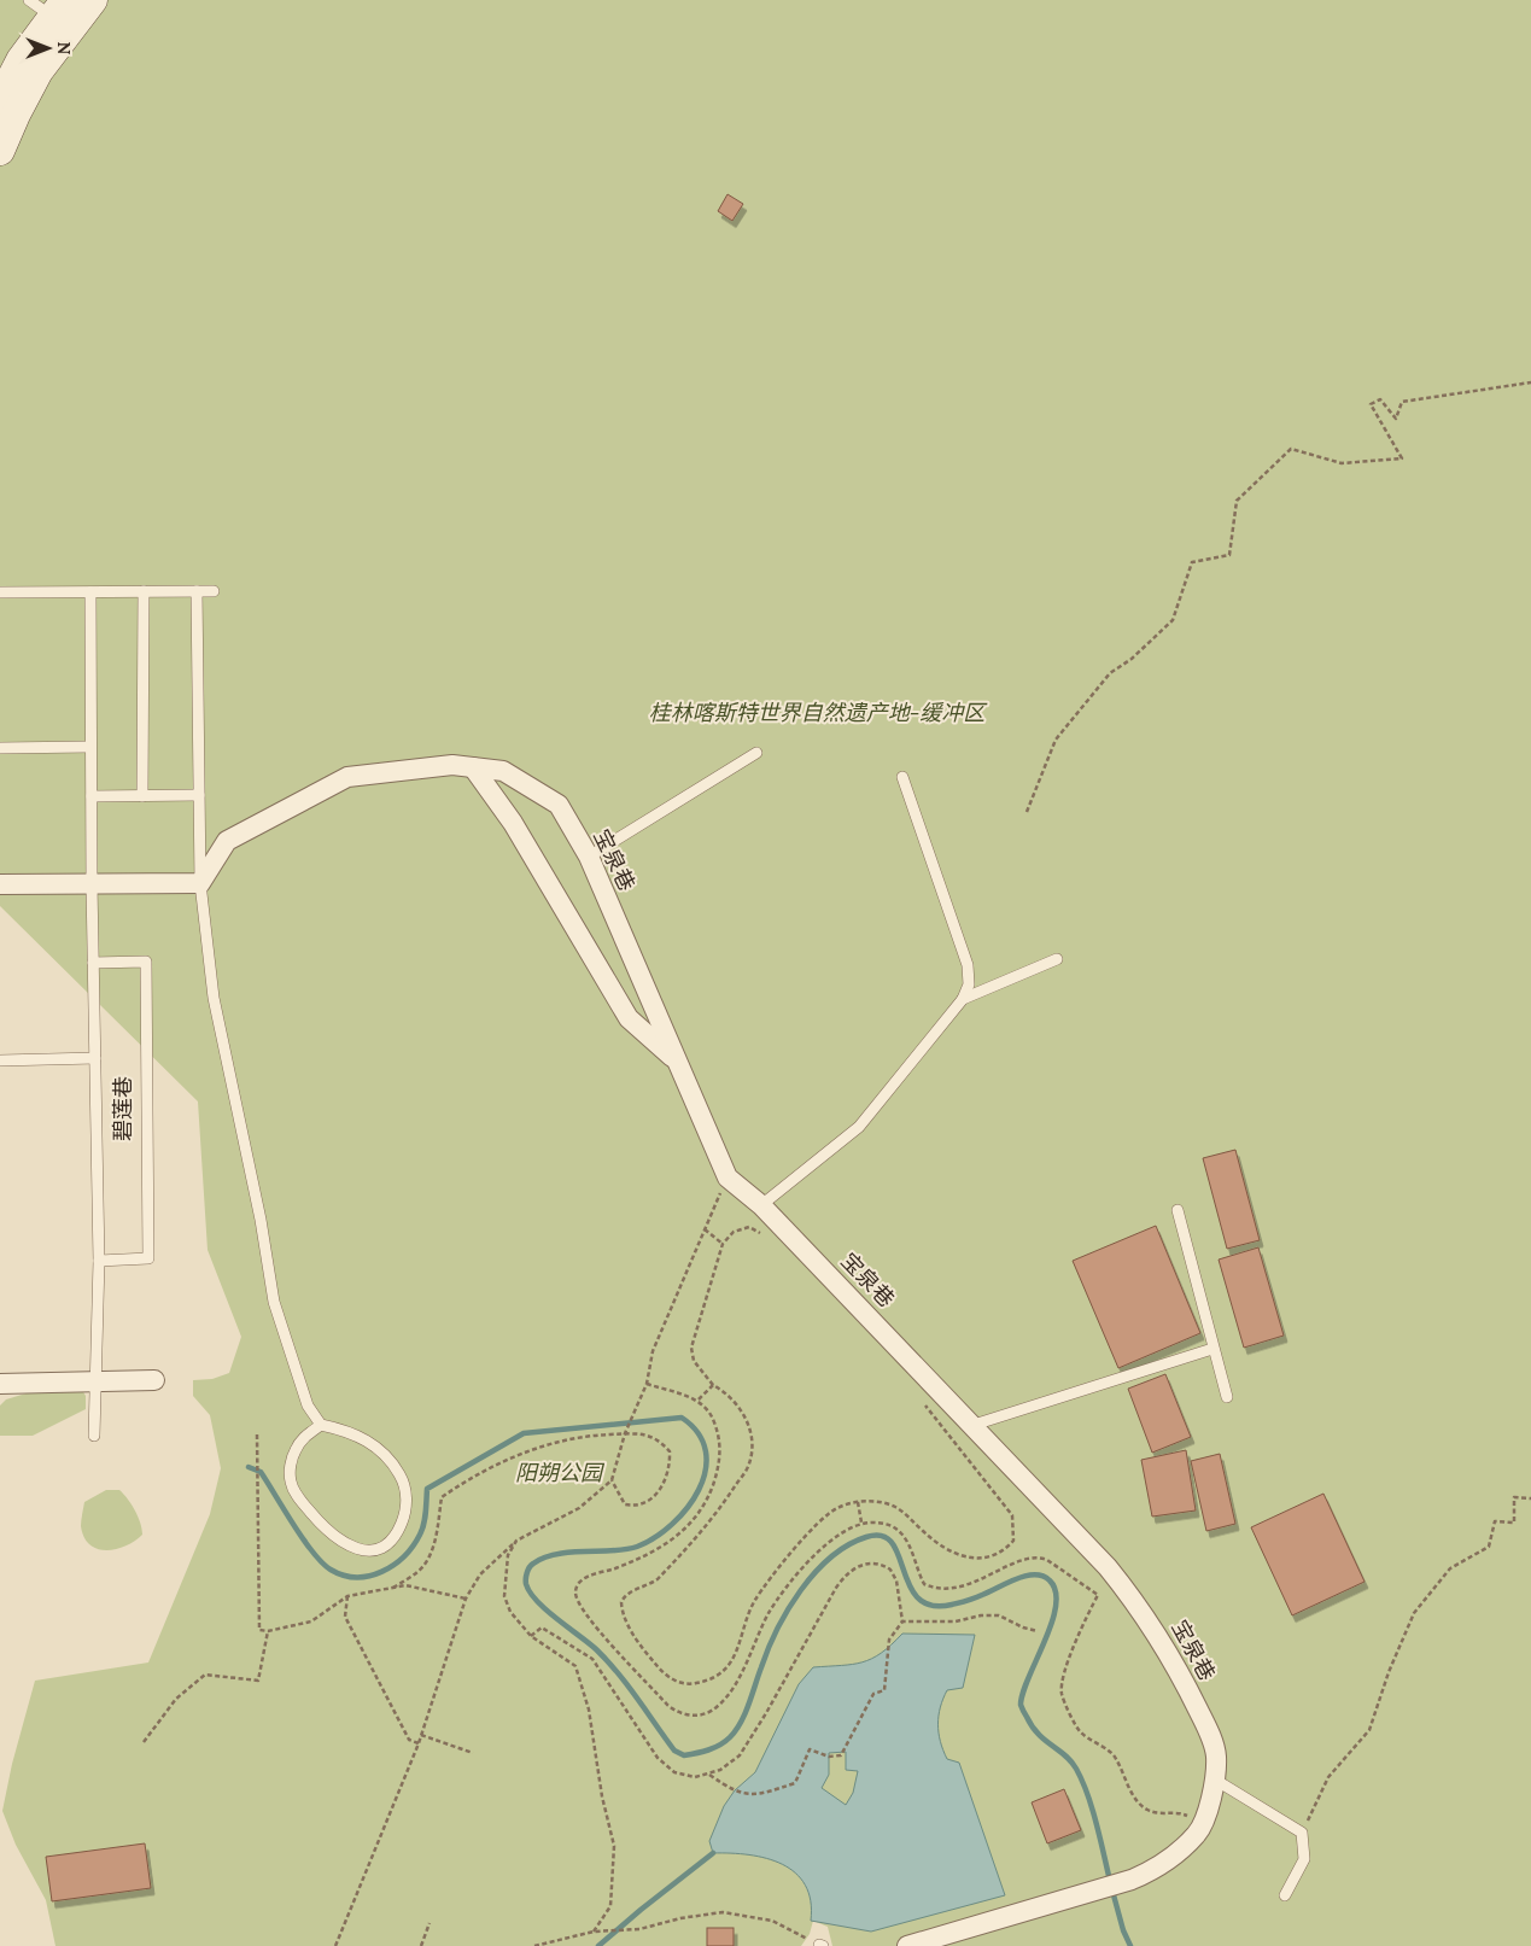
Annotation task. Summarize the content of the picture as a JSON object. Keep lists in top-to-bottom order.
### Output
{
  "streets": {
    "street": ["宝泉巷"],
    "lane": ["碧莲巷"]
  },
  "parks": ["桂林喀斯特世界自然遗产地-缓冲区", "阳朔公园"],
  "north": "right"
}
